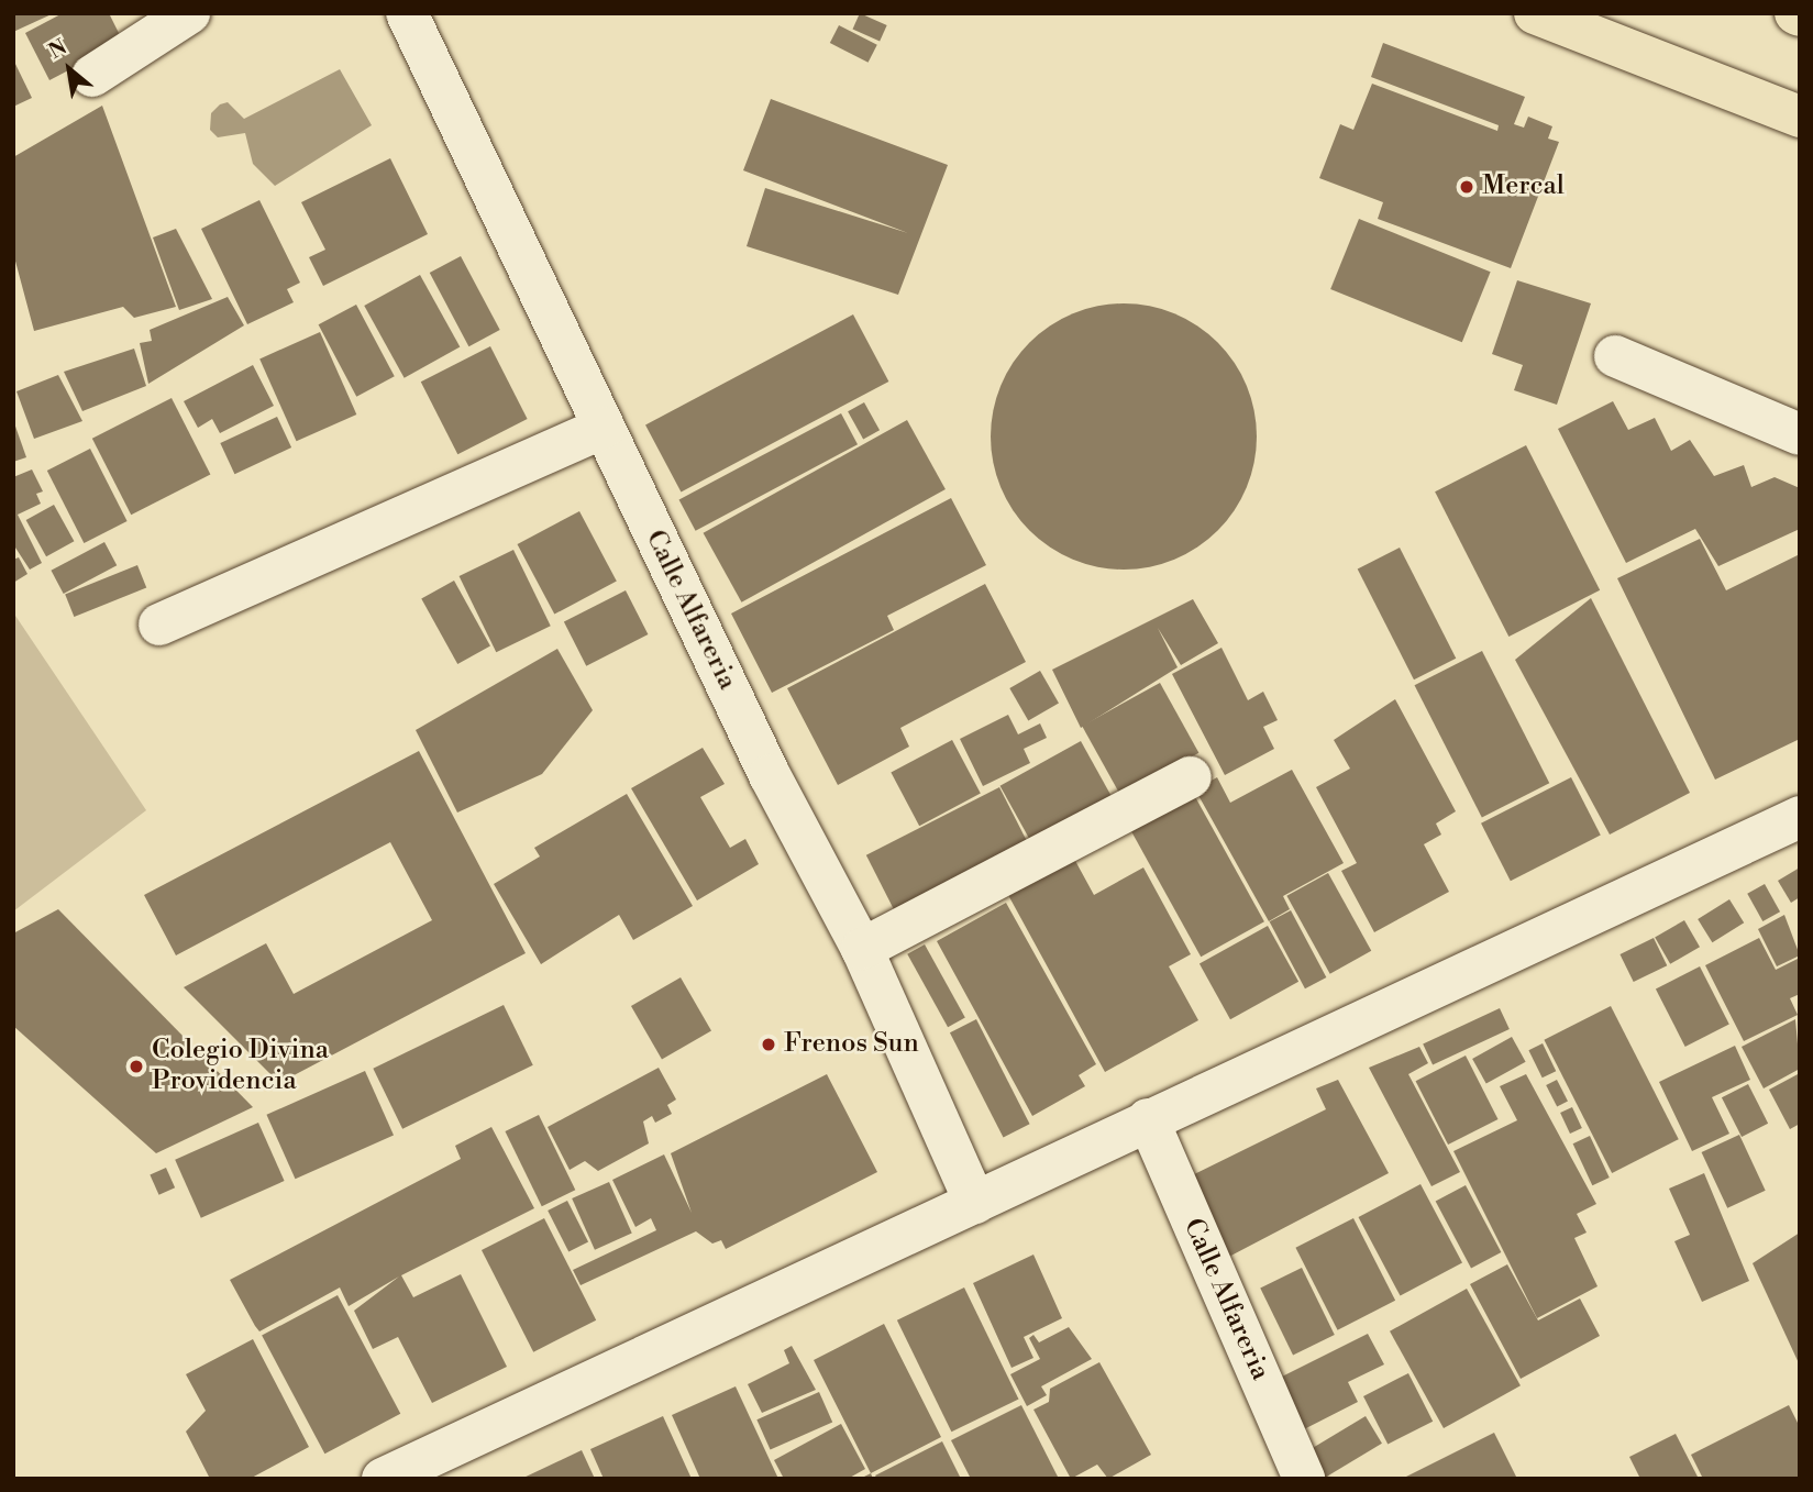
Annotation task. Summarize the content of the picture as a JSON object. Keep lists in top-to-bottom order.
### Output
{
  "streets": {
    "street": ["Calle Alfareria"]
  },
  "places": ["Mercal", "Frenos Sun", "Colegio Divina Providencia"],
  "north": "top left"
}
